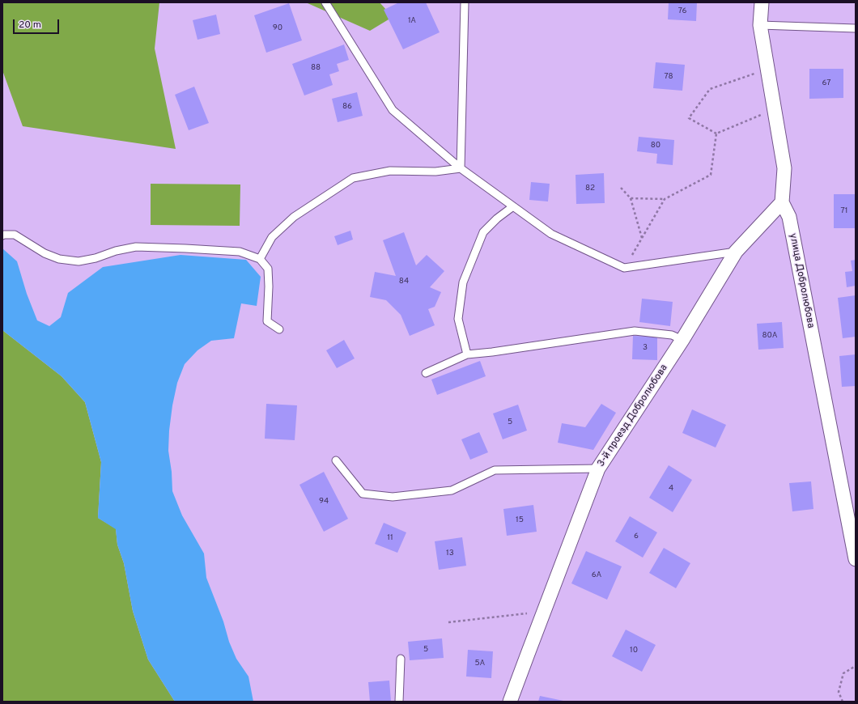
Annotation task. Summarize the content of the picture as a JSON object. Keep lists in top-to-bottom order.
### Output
{
  "streets": {
    "street": ["улица Добролюбова", "3-й проезд Добролюбова"]
  },
  "crossings": [
    ["улица Добролюбова", "3-й проезд Добролюбова"]
  ],
  "house_numbers": [
    "76",
    "1А",
    "90",
    "88",
    "78",
    "67",
    "86",
    "80",
    "82",
    "71",
    "84",
    "80А",
    "3",
    "5",
    "4",
    "94",
    "15",
    "6",
    "11",
    "13",
    "6А",
    "5",
    "10",
    "5А"
  ],
  "scale_bar": "20 m"
}
